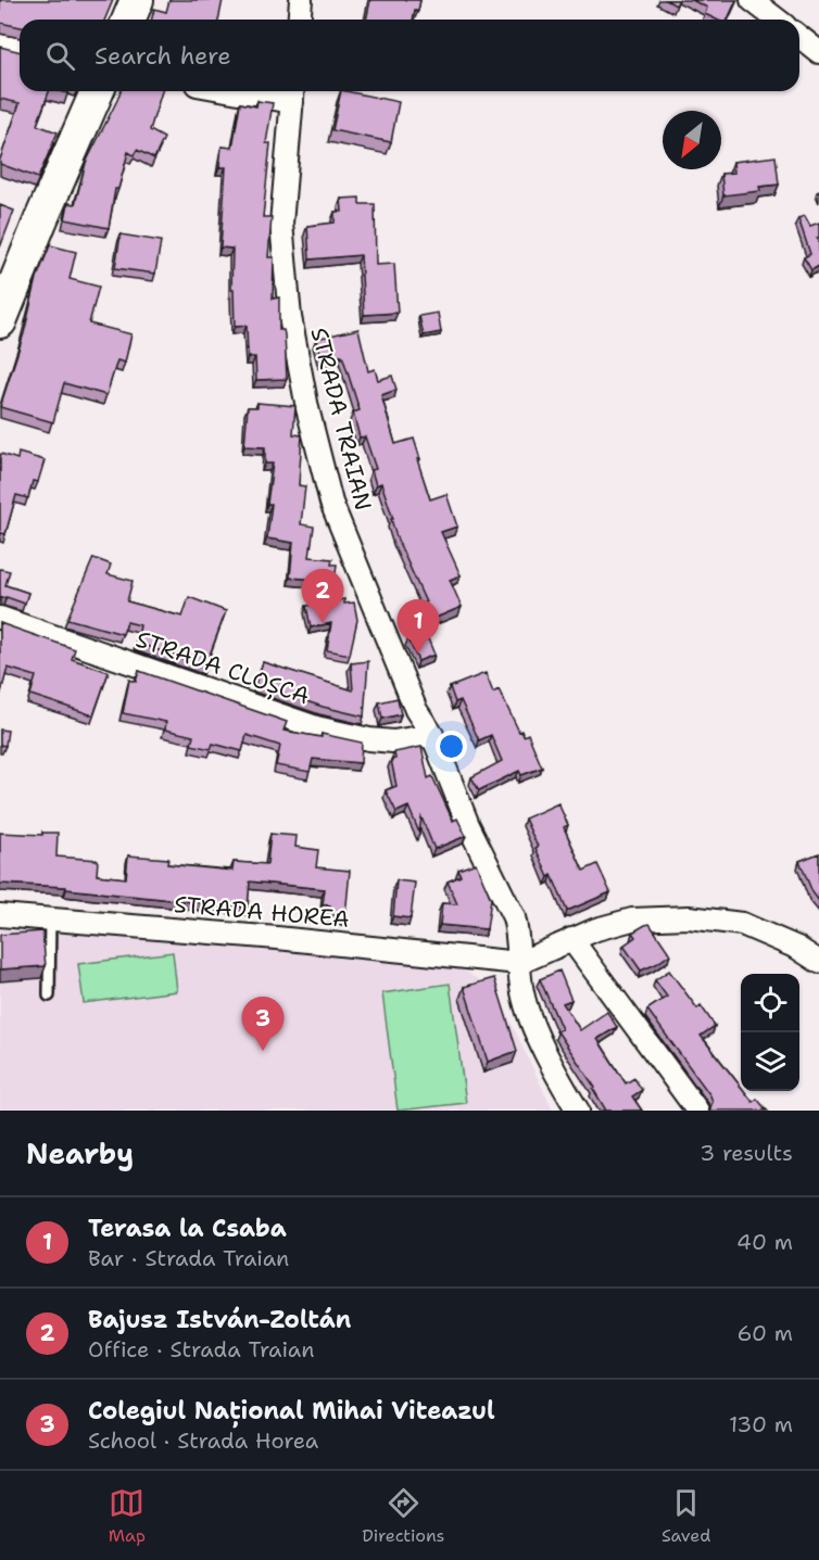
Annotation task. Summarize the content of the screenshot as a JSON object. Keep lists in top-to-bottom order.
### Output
{
  "streets": {
    "street": ["STRADA TRAIAN", "STRADA CLOȘCA", "STRADA HOREA"]
  },
  "crossings": [
    ["STRADA TRAIAN", "STRADA CLOȘCA"],
    ["STRADA TRAIAN", "STRADA HOREA"]
  ],
  "north": "bottom left",
  "page": {
    "search": "Search here",
    "pins": ["2", "1", "3"],
    "heading": ["Nearby", "3 results"],
    "list": [
      {
        "mark": "1",
        "name": "Terasa la Csaba",
        "note": "Bar · Strada Traian",
        "value": "40 m"
      },
      {
        "mark": "2",
        "name": "Bajusz István-Zoltán",
        "note": "Office · Strada Traian",
        "value": "60 m"
      },
      {
        "mark": "3",
        "name": "Colegiul Național Mihai Viteazul",
        "note": "School · Strada Horea",
        "value": "130 m"
      }
    ],
    "nav": ["Map", "Directions", "Saved"]
  }
}
